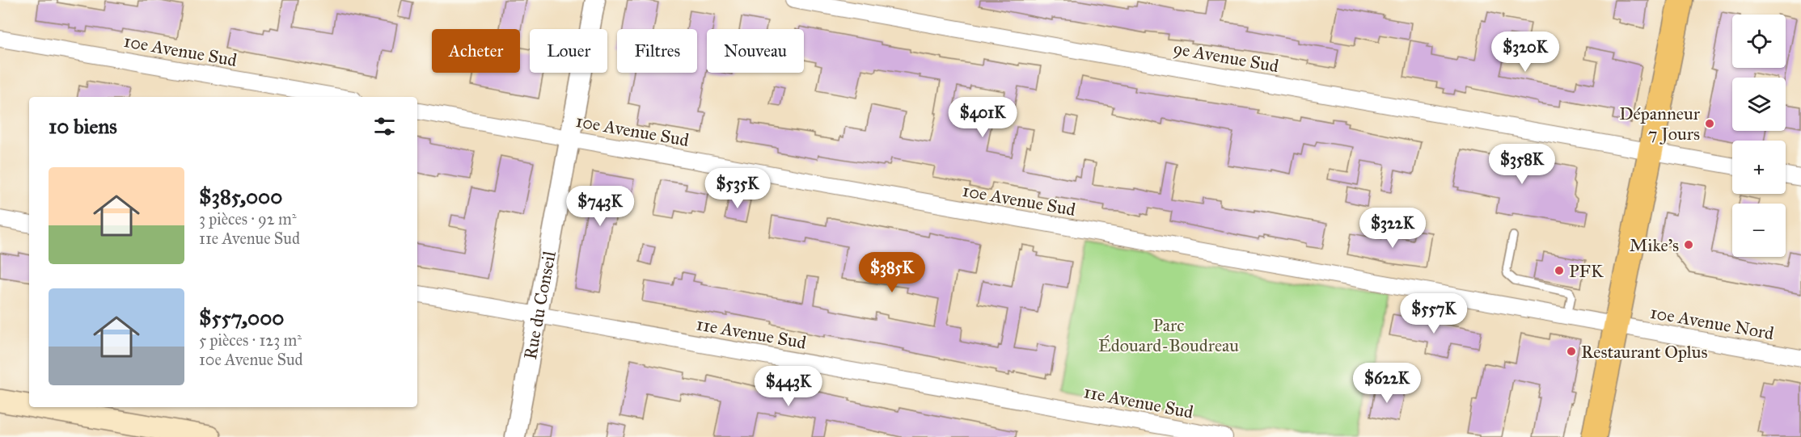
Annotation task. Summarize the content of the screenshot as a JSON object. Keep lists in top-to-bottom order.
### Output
{
  "streets": {
    "street": [
      "10e Avenue Sud",
      "9e Avenue Sud",
      "Rue du Conseil",
      "10e Avenue Nord",
      "11e Avenue Sud"
    ]
  },
  "crossings": [
    ["10e Avenue Sud", "Rue du Conseil"],
    ["10e Avenue Sud", "10e Avenue Nord"],
    ["Rue du Conseil", "11e Avenue Sud"]
  ],
  "parks": ["Parc Édouard-Boudreau"],
  "places": [
    "Dépanneur 7 Jours",
    "Mike's",
    "PFK",
    "Restaurant Oplus"
  ],
  "page": {
    "map_buttons": ["+", "−"],
    "chip": [
      "Acheter",
      "Louer",
      "Filtres",
      "Nouveau"
    ],
    "price": [
      "$320K",
      "$401K",
      "$358K",
      "$535K",
      "$743K",
      "$322K",
      "$385K",
      "$557K",
      "$622K",
      "$443K"
    ],
    "heading": "10 biens",
    "list": [
      {
        "name": "$385,000",
        "note": "3 pièces · 92 m² · 11e Avenue Sud"
      },
      {
        "name": "$557,000",
        "note": "5 pièces · 123 m² · 10e Avenue Sud"
      }
    ]
  }
}
